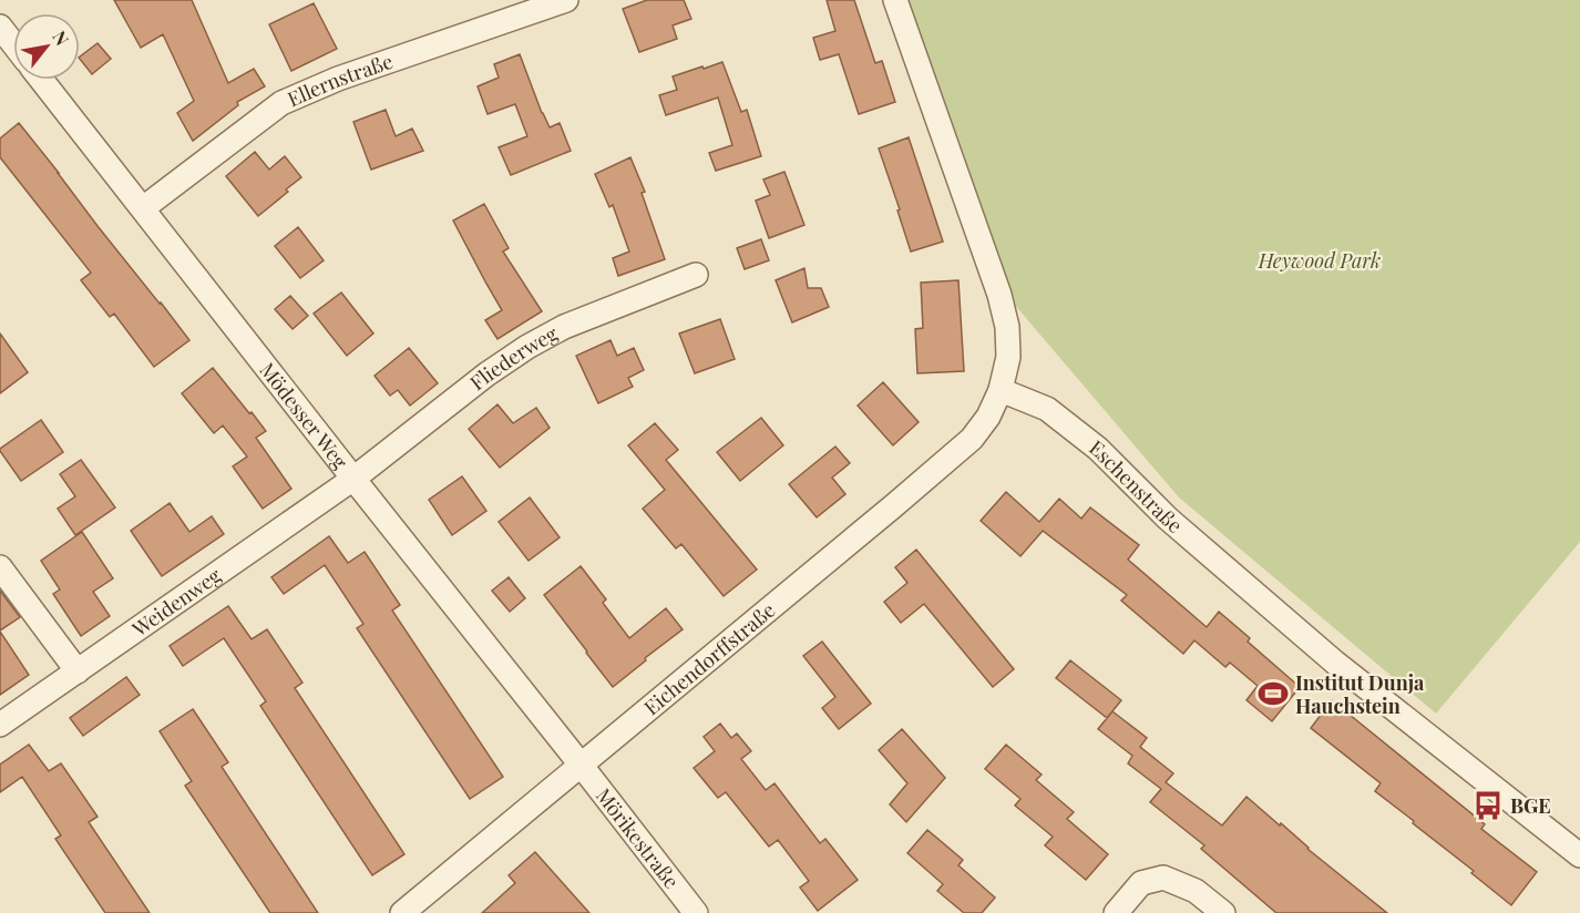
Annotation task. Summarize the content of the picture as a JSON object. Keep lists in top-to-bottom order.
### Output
{
  "streets": {
    "street": [
      "Ellernstraße",
      "Fliederweg",
      "Mödesser Weg",
      "Eschenstraße",
      "Weidenweg",
      "Eichendorffstraße",
      "Mörikestraße"
    ]
  },
  "crossings": [
    ["Ellernstraße", "Mödesser Weg"],
    ["Fliederweg", "Mödesser Weg"],
    ["Fliederweg", "Weidenweg"],
    ["Mödesser Weg", "Weidenweg"],
    ["Mödesser Weg", "Eichendorffstraße"],
    ["Mödesser Weg", "Mörikestraße"],
    ["Eschenstraße", "Eichendorffstraße"],
    ["Eichendorffstraße", "Mörikestraße"]
  ],
  "parks": ["Heywood Park"],
  "places": {
    "sports": ["Institut Dunja Hauchstein"],
    "bus stop": ["BGE"]
  },
  "north": "top right"
}
